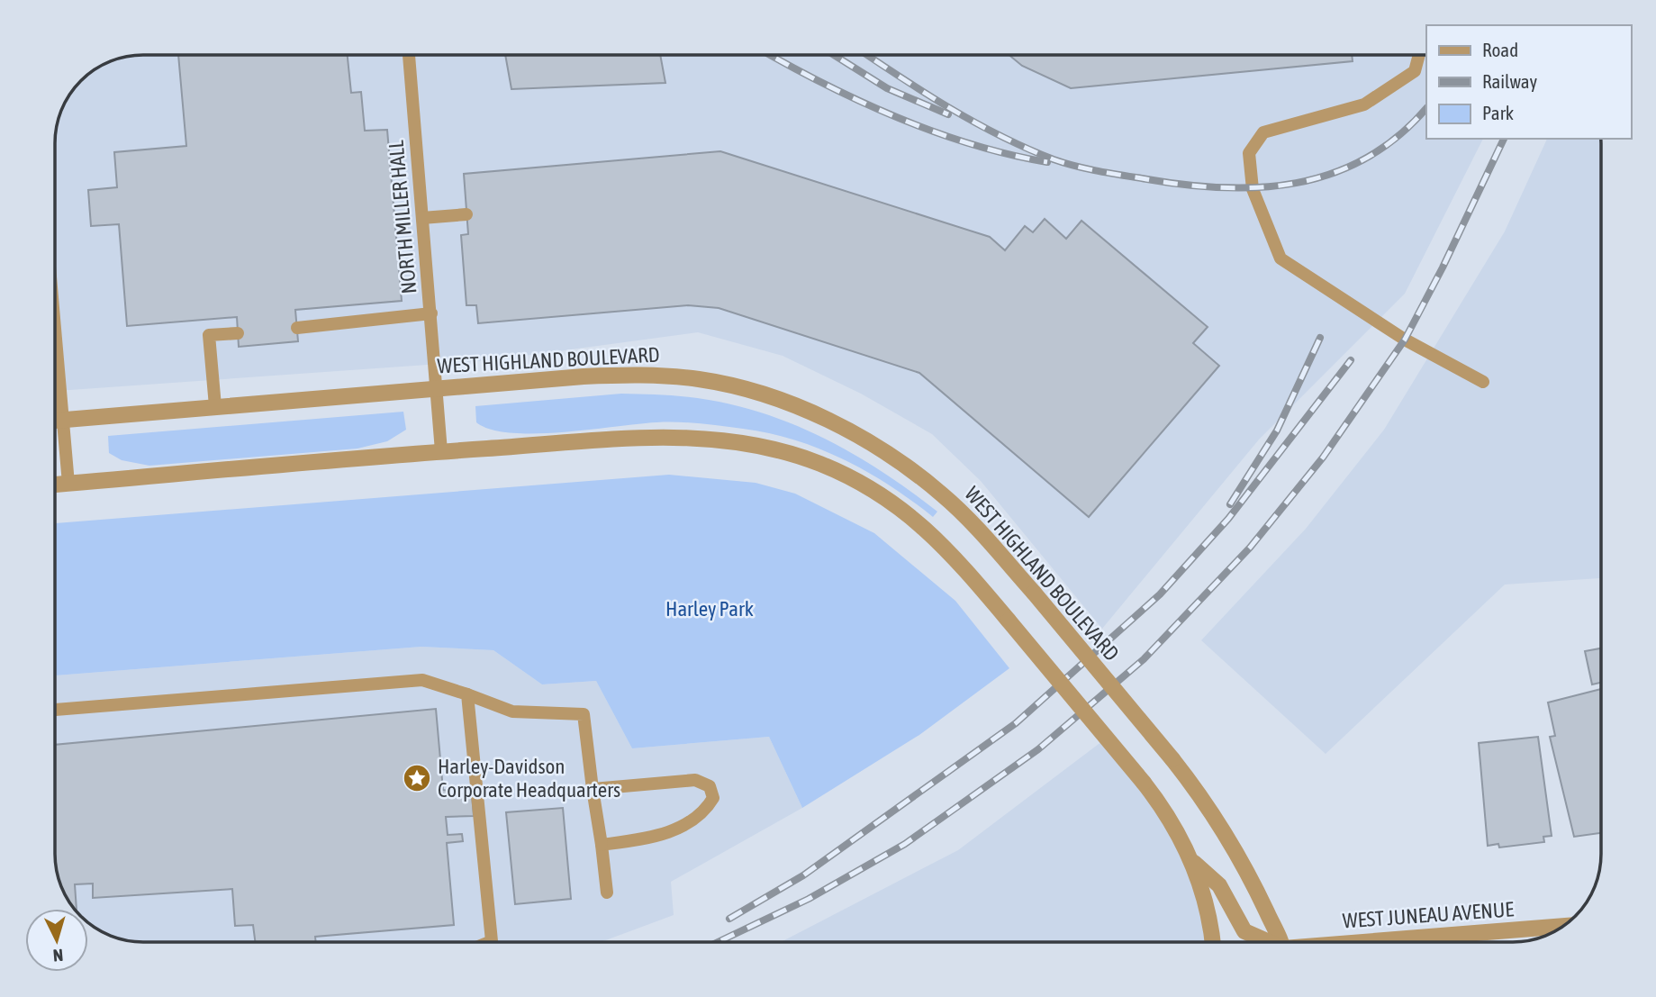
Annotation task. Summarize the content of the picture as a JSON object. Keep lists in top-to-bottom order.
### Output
{
  "streets": {
    "street": ["WEST HIGHLAND BOULEVARD", "WEST JUNEAU AVENUE"],
    "lane": ["NORTH MILLER HALL"]
  },
  "crossings": [
    ["NORTH MILLER HALL", "WEST HIGHLAND BOULEVARD"]
  ],
  "parks": ["Harley Park"],
  "places": {
    "place": ["Harley-Davidson Corporate Headquarters"]
  },
  "legend": ["Road", "Railway", "Park"],
  "north": "bottom"
}
